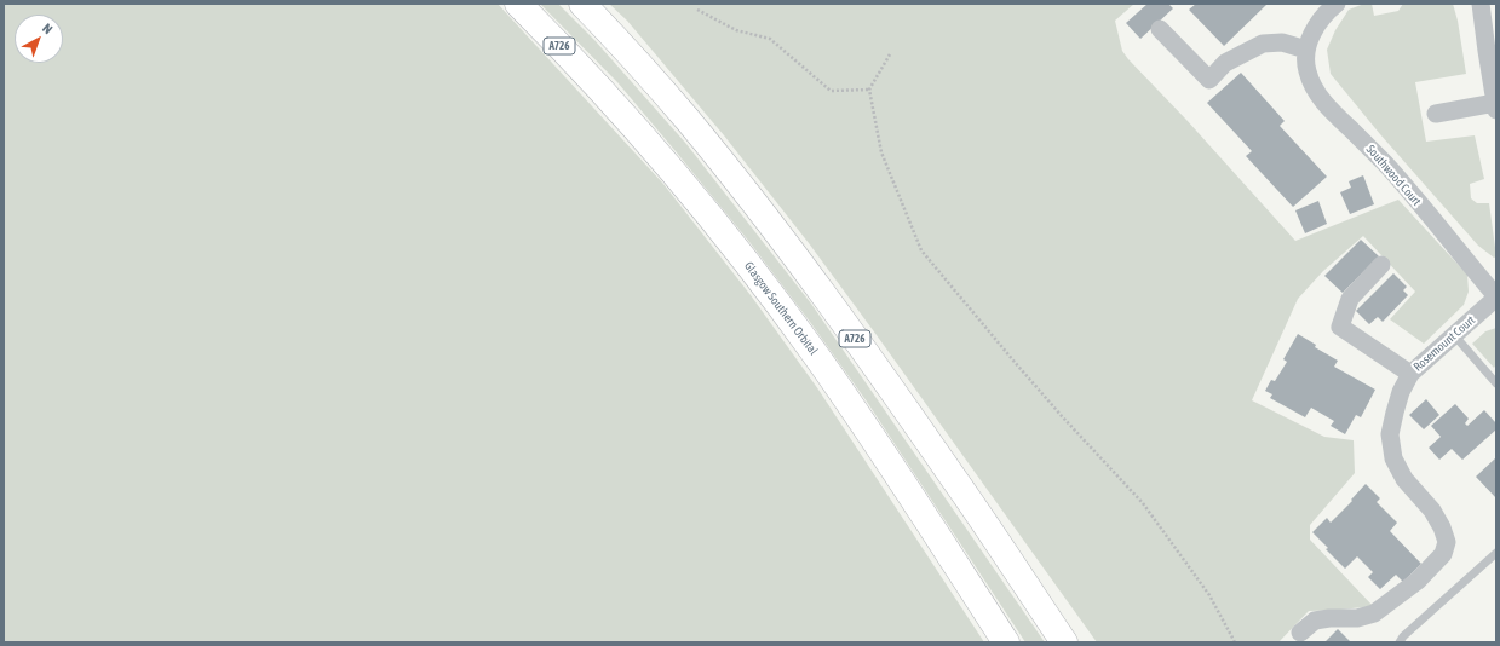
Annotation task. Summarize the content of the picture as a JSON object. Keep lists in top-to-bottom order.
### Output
{
  "streets": {
    "highway": ["A726", "Glasgow Southern Orbital"],
    "street": ["Southwood Court", "Rosemount Court"]
  },
  "crossings": [
    ["Southwood Court", "Rosemount Court"]
  ],
  "north": "top right"
}
